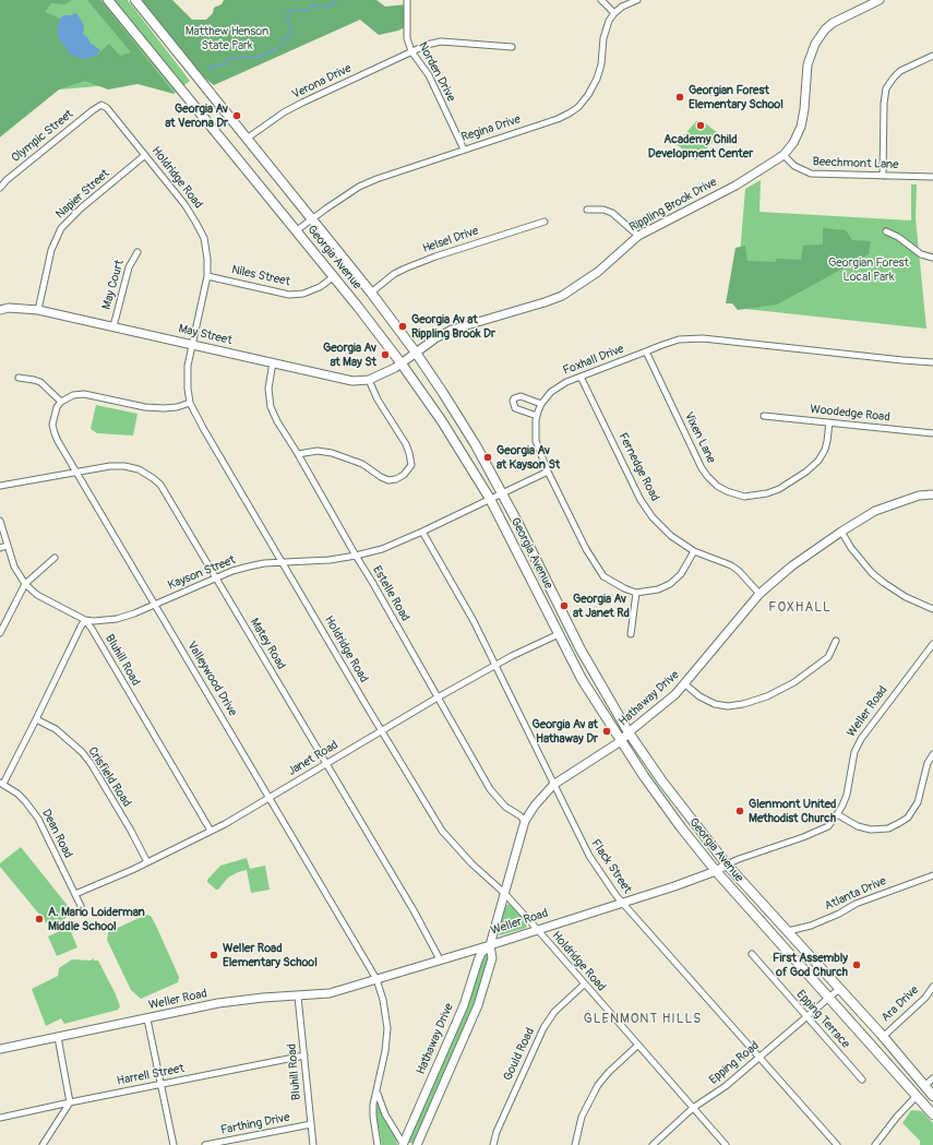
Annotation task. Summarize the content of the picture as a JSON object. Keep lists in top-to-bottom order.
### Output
{
  "streets": {
    "main road": ["Georgia Avenue"],
    "street": [
      "Norden Drive",
      "Verona Drive",
      "Regina Drive",
      "Olympic Street",
      "Beechmont Lane",
      "Holdridge Road",
      "Napier Street",
      "Rippling Brook Drive",
      "Helsel Drive",
      "Niles Street",
      "May Court",
      "May Street",
      "Foxhall Drive",
      "Woodedge Road",
      "Vixen Lane",
      "Fernedge Road",
      "Kayson Street",
      "Estelle Road",
      "Matey Road",
      "Bluhill Road",
      "Valleywood Drive",
      "Hathaway Drive",
      "Weller Road",
      "Janet Road",
      "Crisfield Road",
      "Dean Road",
      "Flack Street",
      "Atlanta Drive",
      "Ara Drive",
      "Epping Terrace",
      "Gould Road",
      "Epping Road",
      "Harrell Street",
      "Farthing Drive"
    ]
  },
  "crossings": [
    ["Norden Drive", "Verona Drive"],
    ["Norden Drive", "Regina Drive"],
    ["Verona Drive", "Georgia Avenue"],
    ["Regina Drive", "Georgia Avenue"],
    ["Olympic Street", "Holdridge Road"],
    ["Beechmont Lane", "Rippling Brook Drive"],
    ["Holdridge Road", "Napier Street"],
    ["Holdridge Road", "Niles Street"],
    ["Holdridge Road", "May Street"],
    ["Holdridge Road", "Kayson Street"],
    ["Holdridge Road", "Hathaway Drive"],
    ["Holdridge Road", "Weller Road"],
    ["Holdridge Road", "Janet Road"],
    ["Holdridge Road", "Gould Road"],
    ["Holdridge Road", "Epping Road"],
    ["Napier Street", "May Street"],
    ["Rippling Brook Drive", "Georgia Avenue"],
    ["Rippling Brook Drive", "May Street"],
    ["Helsel Drive", "Georgia Avenue"],
    ["Georgia Avenue", "Niles Street"],
    ["Georgia Avenue", "May Street"],
    ["Georgia Avenue", "Kayson Street"],
    ["Georgia Avenue", "Hathaway Drive"],
    ["Georgia Avenue", "Weller Road"],
    ["Georgia Avenue", "Janet Road"],
    ["Georgia Avenue", "Atlanta Drive"],
    ["Georgia Avenue", "Ara Drive"],
    ["Georgia Avenue", "Epping Road"],
    ["May Court", "May Street"],
    ["May Street", "Estelle Road"],
    ["Foxhall Drive", "Vixen Lane"],
    ["Foxhall Drive", "Fernedge Road"],
    ["Foxhall Drive", "Kayson Street"],
    ["Woodedge Road", "Vixen Lane"],
    ["Fernedge Road", "Hathaway Drive"],
    ["Kayson Street", "Estelle Road"],
    ["Kayson Street", "Matey Road"],
    ["Kayson Street", "Bluhill Road"],
    ["Kayson Street", "Valleywood Drive"],
    ["Kayson Street", "Flack Street"],
    ["Estelle Road", "Hathaway Drive"],
    ["Estelle Road", "Janet Road"],
    ["Matey Road", "Valleywood Drive"],
    ["Matey Road", "Weller Road"],
    ["Matey Road", "Janet Road"],
    ["Bluhill Road", "Weller Road"],
    ["Bluhill Road", "Janet Road"],
    ["Bluhill Road", "Harrell Street"],
    ["Bluhill Road", "Farthing Drive"],
    ["Valleywood Drive", "Weller Road"],
    ["Valleywood Drive", "Janet Road"],
    ["Hathaway Drive", "Weller Road"],
    ["Hathaway Drive", "Flack Street"],
    ["Weller Road", "Flack Street"],
    ["Janet Road", "Crisfield Road"],
    ["Janet Road", "Dean Road"],
    ["Janet Road", "Flack Street"],
    ["Flack Street", "Epping Road"],
    ["Epping Terrace", "Epping Road"]
  ],
  "districts": ["FOXHALL", "GLENMONT HILLS"],
  "parks": ["Matthew Henson State Park", "Georgian Forest Local Park"],
  "places": [
    "Georgian Forest Elementary School",
    "Georgia Av at Verona Dr",
    "Academy Child Development Center",
    "Georgia Av at Rippling Brook Dr",
    "Georgia Av at May St",
    "Georgia Av at Kayson St",
    "Georgia Av at Janet Rd",
    "Georgia Av at Hathaway Dr",
    "Glenmont United Methodist Church",
    "A. Mario Loiderman Middle School",
    "Weller Road Elementary School",
    "First Assembly of God Church"
  ]
}
